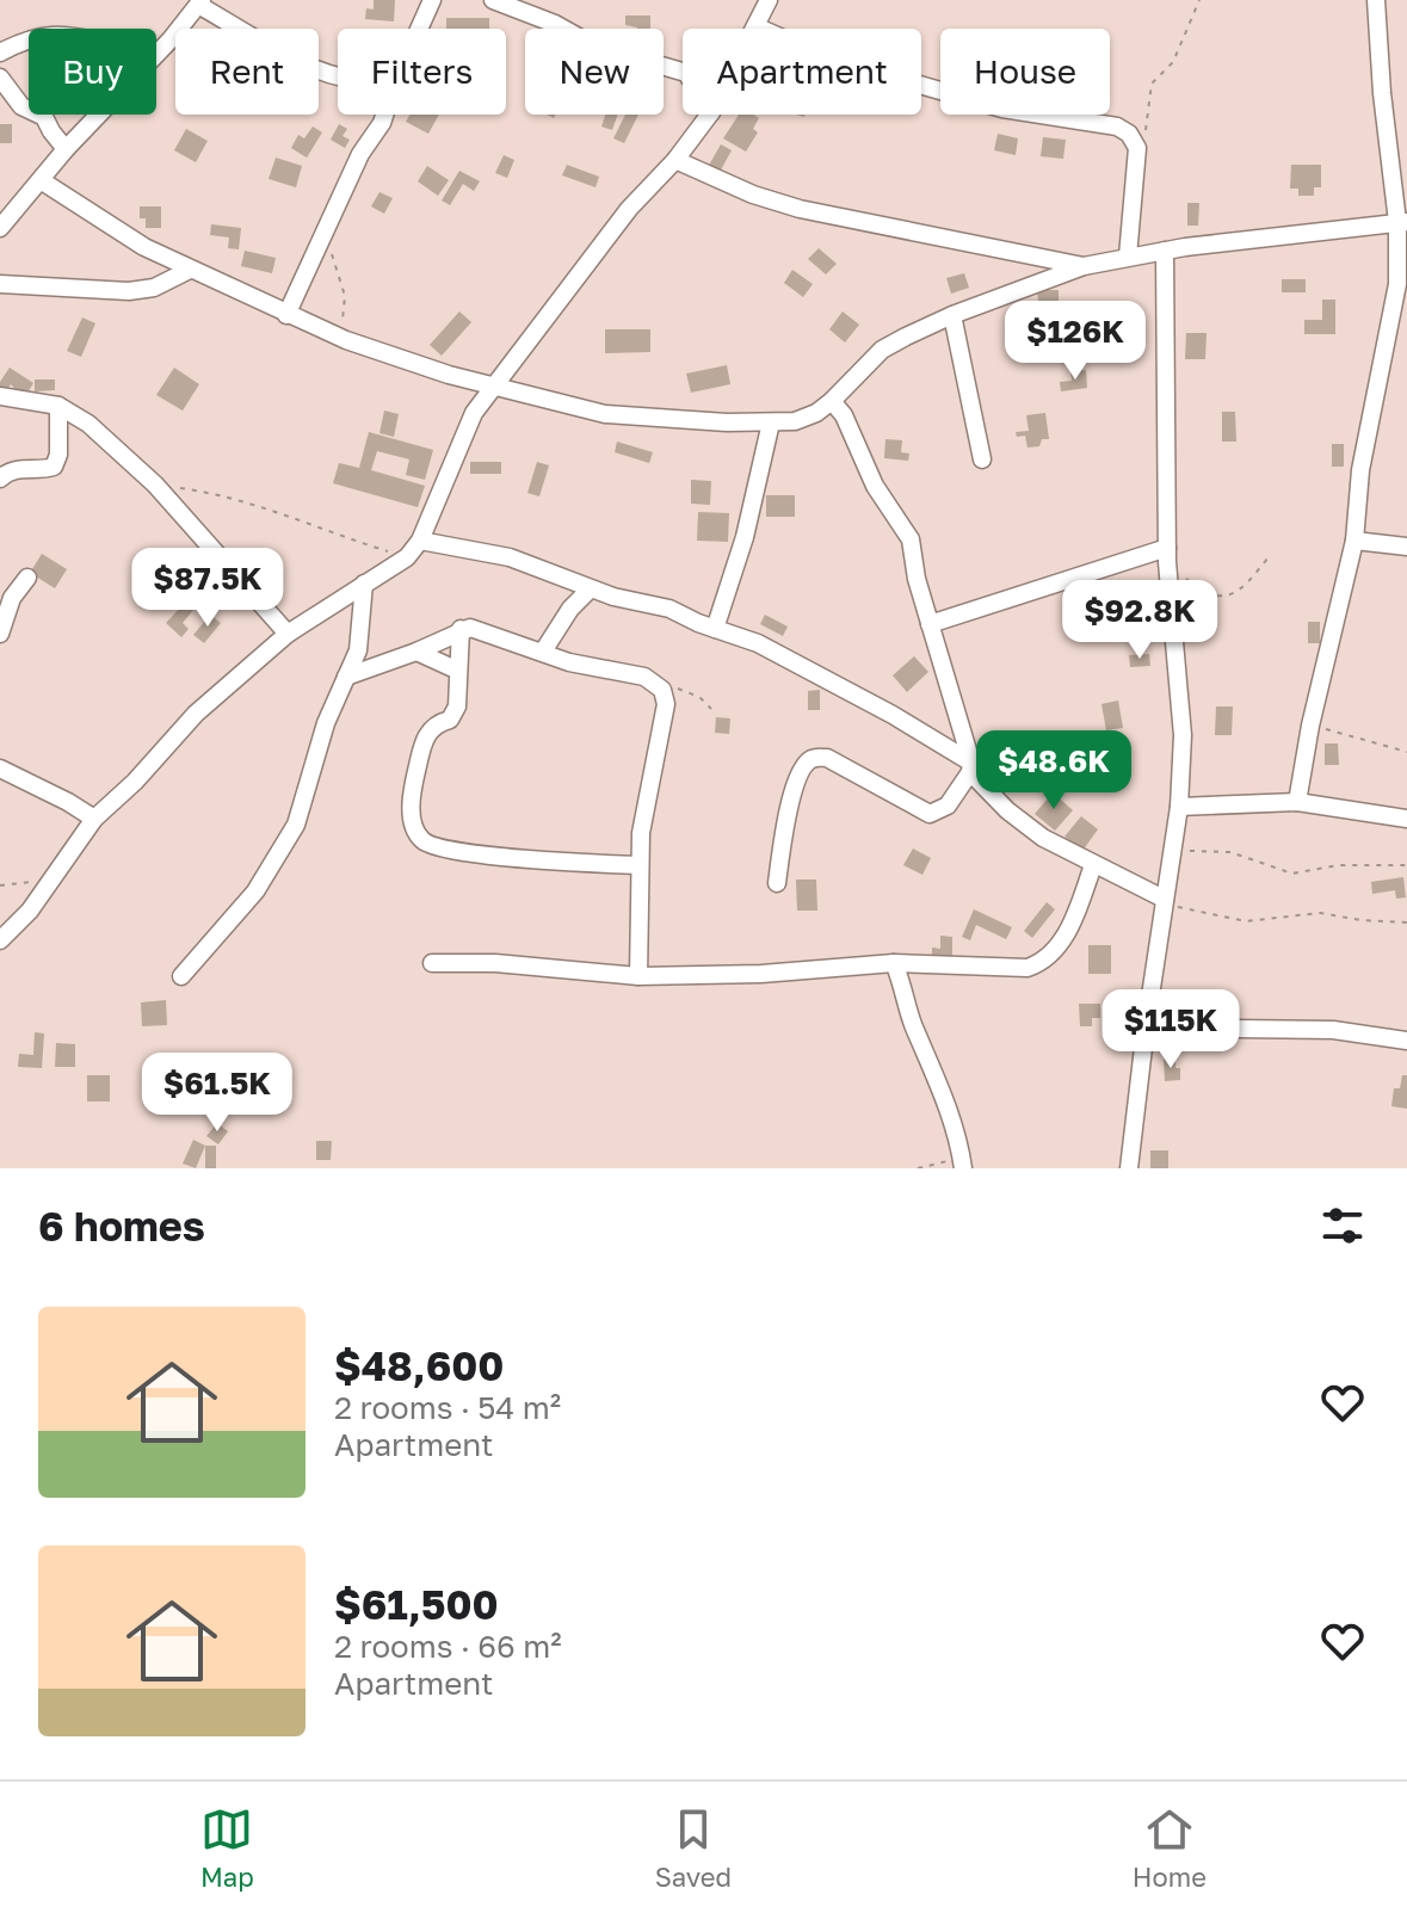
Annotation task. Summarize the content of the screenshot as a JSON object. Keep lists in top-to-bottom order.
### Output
{
  "page": {
    "chip": [
      "Buy",
      "Rent",
      "Filters",
      "New",
      "Apartment",
      "House"
    ],
    "price": [
      "$126K",
      "$87.5K",
      "$92.8K",
      "$48.6K",
      "$115K",
      "$61.5K"
    ],
    "heading": "6 homes",
    "list": [
      {
        "name": "$48,600",
        "note": "2 rooms · 54 m² · Apartment"
      },
      {
        "name": "$61,500",
        "note": "2 rooms · 66 m² · Apartment"
      }
    ],
    "tabs": ["Map", "Saved", "Home"]
  }
}
